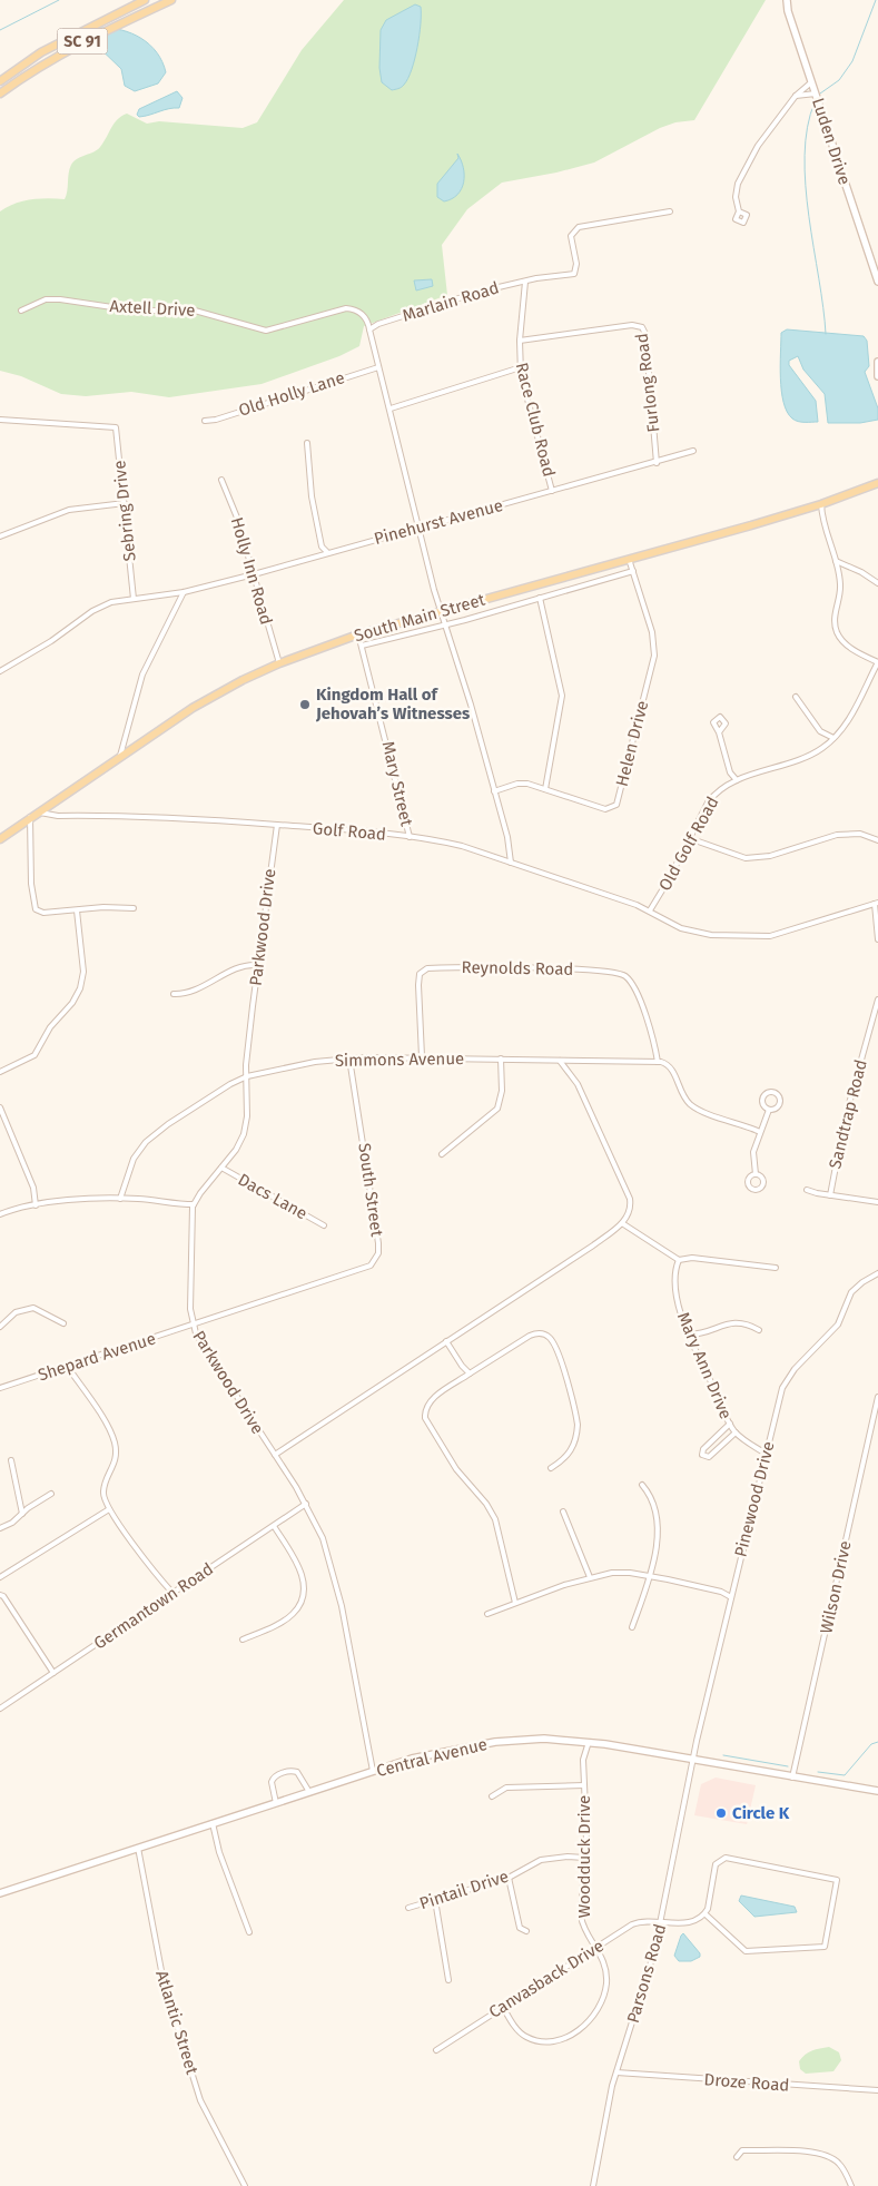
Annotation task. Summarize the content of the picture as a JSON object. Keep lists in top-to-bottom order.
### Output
{
  "streets": {
    "main road": ["SC 91", "South Main Street"],
    "street": [
      "Luden Drive",
      "Marlain Road",
      "Axtell Drive",
      "Furlong Road",
      "Old Holly Lane",
      "Race Club Road",
      "Sebring Drive",
      "Pinehurst Avenue",
      "Holly Inn Road",
      "Helen Drive",
      "Mary Street",
      "Golf Road",
      "Old Golf Road",
      "Parkwood Drive",
      "Reynolds Road",
      "Simmons Avenue",
      "Sandtrap Road",
      "South Street",
      "Dacs Lane",
      "Shepard Avenue",
      "Mary Ann Drive",
      "Pinewood Drive",
      "Wilson Drive",
      "Germantown Road",
      "Central Avenue",
      "Woodduck Drive",
      "Pintail Drive",
      "Parsons Road",
      "Canvasback Drive",
      "Atlantic Street",
      "Droze Road"
    ]
  },
  "crossings": [
    ["Marlain Road", "Axtell Drive"],
    ["Marlain Road", "Race Club Road"],
    ["Furlong Road", "Race Club Road"],
    ["Furlong Road", "Pinehurst Avenue"],
    ["Race Club Road", "Pinehurst Avenue"],
    ["Sebring Drive", "Pinehurst Avenue"],
    ["Pinehurst Avenue", "Holly Inn Road"],
    ["Holly Inn Road", "South Main Street"],
    ["South Main Street", "Helen Drive"],
    ["South Main Street", "Mary Street"],
    ["South Main Street", "Golf Road"],
    ["Mary Street", "Golf Road"],
    ["Golf Road", "Old Golf Road"],
    ["Golf Road", "Parkwood Drive"],
    ["Parkwood Drive", "Simmons Avenue"],
    ["Parkwood Drive", "South Street"],
    ["Parkwood Drive", "Dacs Lane"],
    ["Parkwood Drive", "Shepard Avenue"],
    ["Parkwood Drive", "Germantown Road"],
    ["Parkwood Drive", "Central Avenue"],
    ["Reynolds Road", "Simmons Avenue"],
    ["Simmons Avenue", "South Street"],
    ["South Street", "Shepard Avenue"],
    ["Mary Ann Drive", "Pinewood Drive"],
    ["Pinewood Drive", "Central Avenue"],
    ["Pinewood Drive", "Parsons Road"],
    ["Wilson Drive", "Central Avenue"],
    ["Central Avenue", "Woodduck Drive"],
    ["Central Avenue", "Parsons Road"],
    ["Central Avenue", "Atlantic Street"],
    ["Woodduck Drive", "Pintail Drive"],
    ["Woodduck Drive", "Canvasback Drive"],
    ["Parsons Road", "Canvasback Drive"],
    ["Parsons Road", "Droze Road"]
  ],
  "places": ["Kingdom Hall of Jehovah’s Witnesses", "Circle K"]
}
